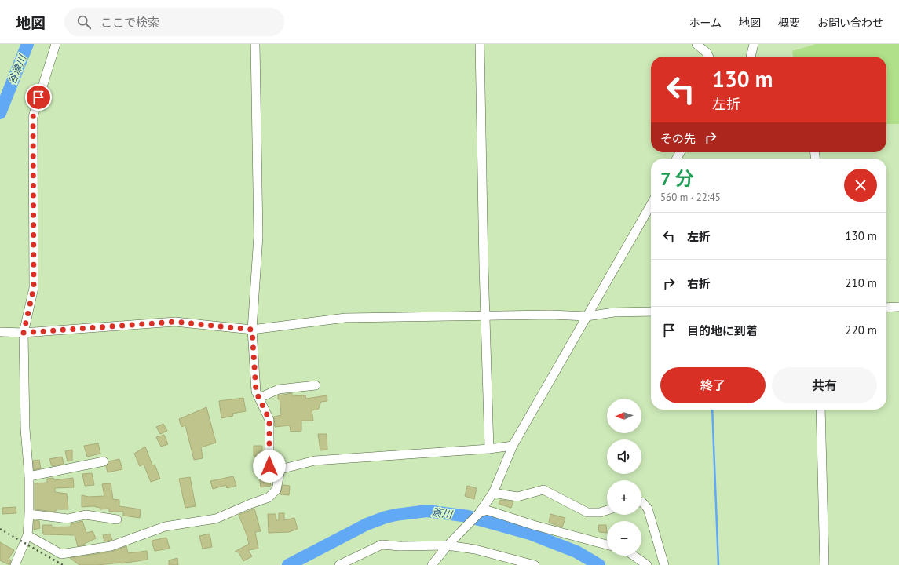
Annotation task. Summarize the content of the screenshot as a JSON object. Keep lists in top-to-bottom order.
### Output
{
  "water": ["谷津川", "斎川"],
  "north": "left",
  "page": {
    "header": "地図",
    "search": "ここで検索",
    "nav": [
      "ホーム",
      "地図",
      "概要",
      "お問い合わせ"
    ],
    "turn": ["130 m", "左折"],
    "then": "その先",
    "heading": ["7 分", "560 m · 22:45"],
    "list": [
      {
        "name": "左折",
        "value": "130 m"
      },
      {
        "name": "右折",
        "value": "210 m"
      },
      {
        "name": "目的地に到着",
        "value": "220 m"
      }
    ],
    "buttons": ["終了", "共有"],
    "map_buttons": ["+", "−"]
  }
}
